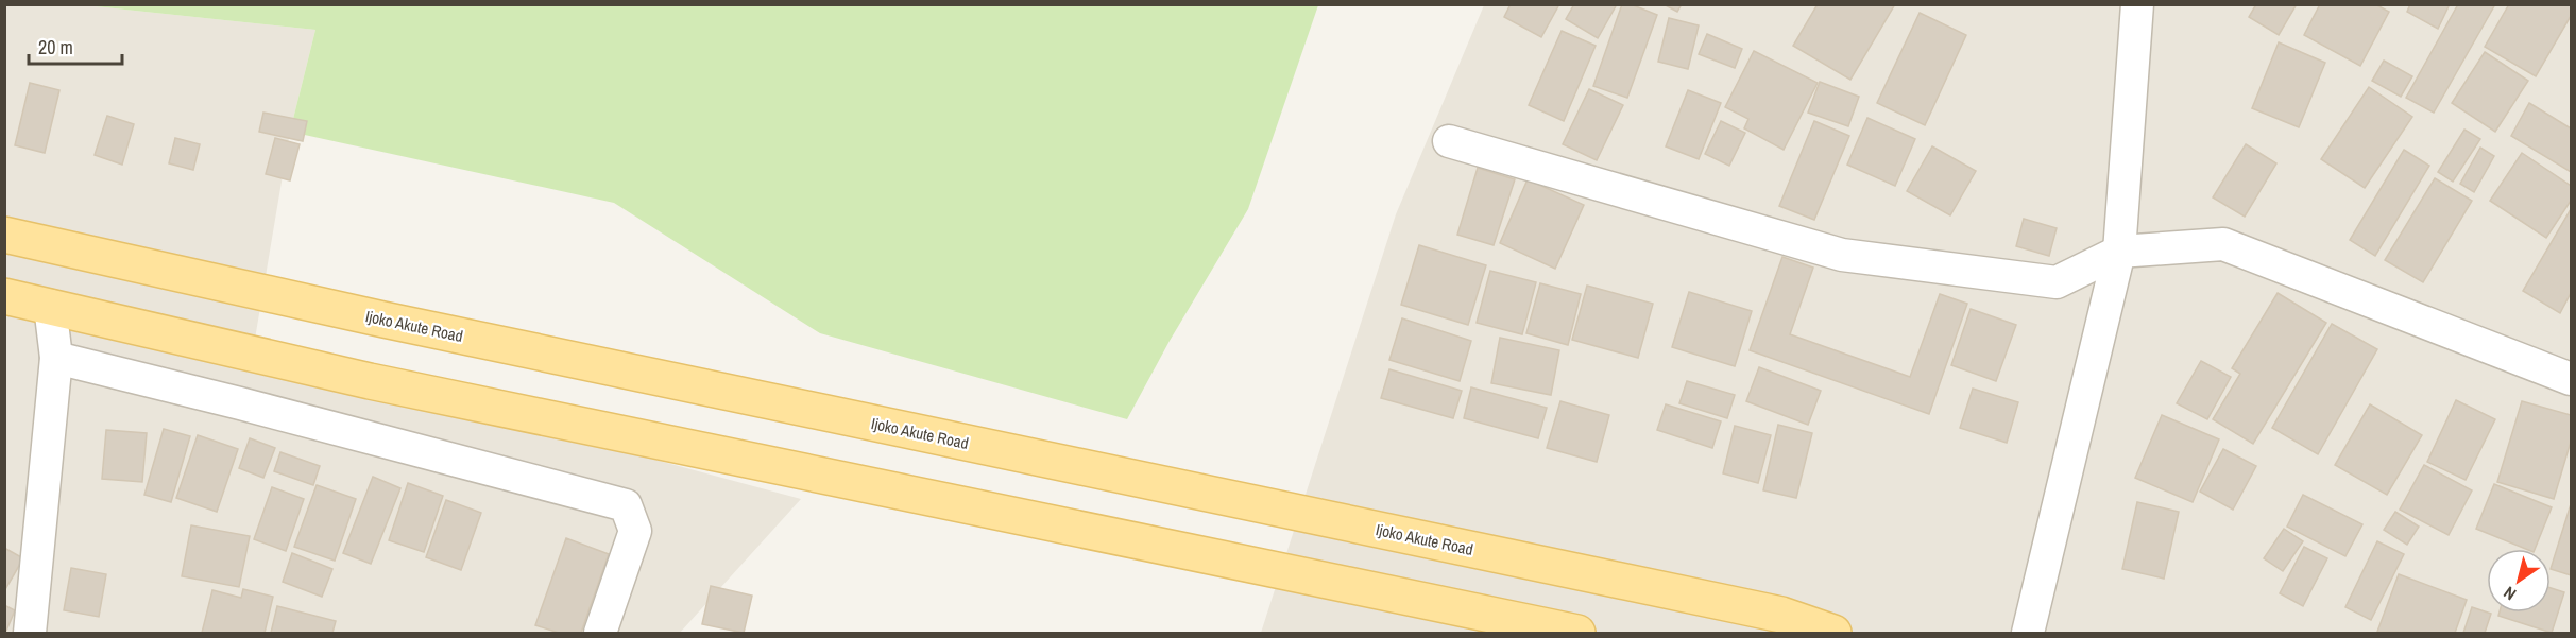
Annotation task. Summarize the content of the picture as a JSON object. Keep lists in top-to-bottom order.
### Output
{
  "streets": {
    "main road": ["Ijoko Akute Road"]
  },
  "scale_bar": "20 m",
  "north": "bottom left"
}
